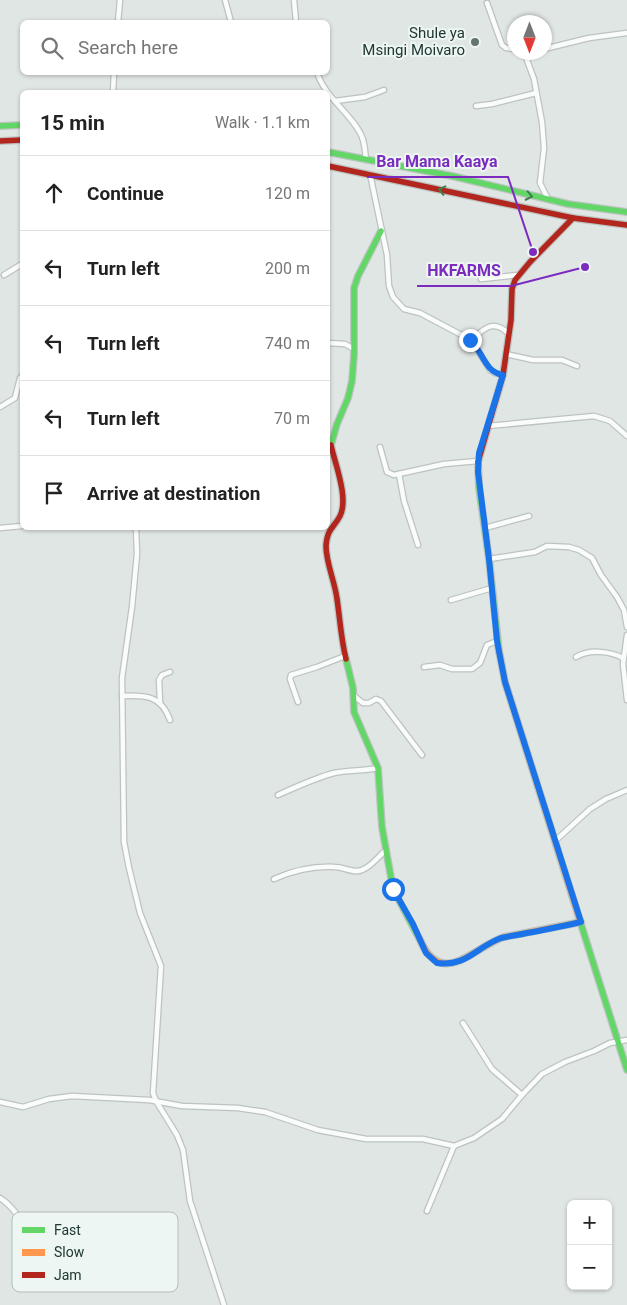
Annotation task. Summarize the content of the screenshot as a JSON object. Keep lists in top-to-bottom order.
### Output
{
  "places": ["Shule ya Msingi Moivaro", "Bar Mama Kaaya", "HKFARMS"],
  "legend": ["Fast", "Slow", "Jam"],
  "north": "bottom",
  "page": {
    "search": "Search here",
    "heading": ["15 min", "Walk · 1.1 km"],
    "list": [
      ["Continue", "120 m"],
      ["Turn left", "200 m"],
      ["Turn left", "740 m"],
      ["Turn left", "70 m"],
      "Arrive at destination"
    ],
    "map_buttons": ["+", "−"]
  }
}
